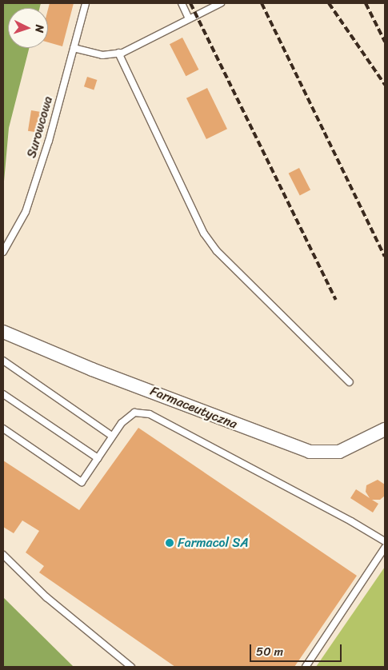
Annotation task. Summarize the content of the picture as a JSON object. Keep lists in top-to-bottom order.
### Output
{
  "streets": {
    "street": ["Farmaceutyczna"],
    "lane": ["Surowcowa"]
  },
  "places": ["Farmacol SA"],
  "scale_bar": "50 m",
  "north": "right"
}
